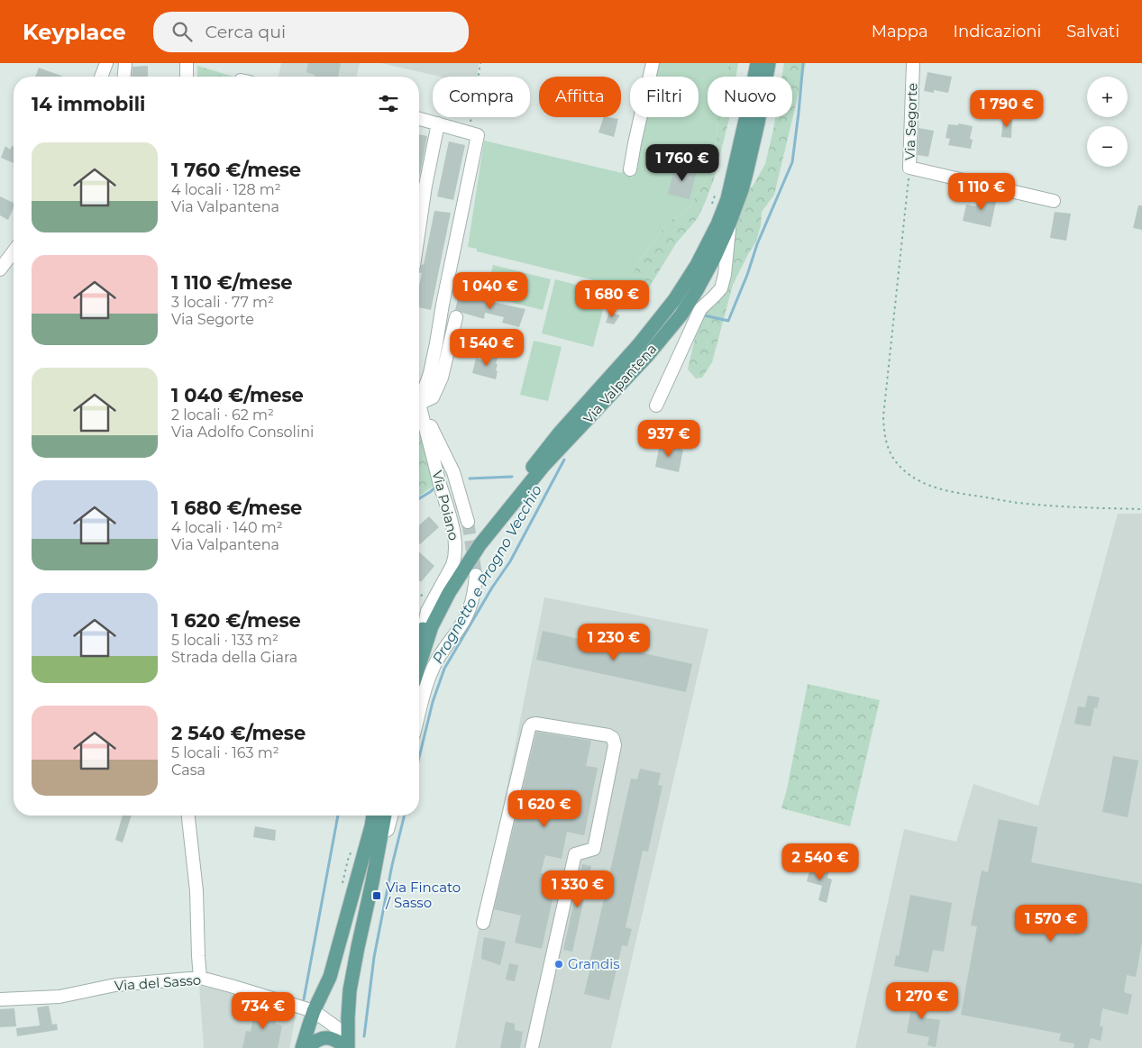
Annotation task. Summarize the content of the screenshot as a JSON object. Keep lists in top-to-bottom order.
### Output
{
  "streets": {
    "main road": ["Via Valpantena"],
    "street": ["Via Segorte", "Via Poiano", "Via del Sasso"]
  },
  "crossings": [
    ["Via Valpantena", "Via Poiano"]
  ],
  "water": ["Prognetto e Progno Vecchio"],
  "places": {
    "transit": ["Via Fincato / Sasso"],
    "other": ["Grandis"]
  },
  "page": {
    "header": "Keyplace",
    "search": "Cerca qui",
    "nav": ["Mappa", "Indicazioni", "Salvati"],
    "map_buttons": ["+", "−"],
    "chip": [
      "Compra",
      "Affitta",
      "Filtri",
      "Nuovo"
    ],
    "heading": "14 immobili",
    "price": [
      "1 790 €",
      "1 760 €",
      "1 110 €",
      "1 040 €",
      "1 680 €",
      "1 540 €",
      "937 €",
      "1 230 €",
      "1 620 €",
      "2 540 €",
      "1 330 €",
      "1 570 €",
      "1 270 €",
      "734 €"
    ],
    "list": [
      {
        "name": "1 760 €/mese",
        "note": "4 locali · 128 m² · Via Valpantena"
      },
      {
        "name": "1 110 €/mese",
        "note": "3 locali · 77 m² · Via Segorte"
      },
      {
        "name": "1 040 €/mese",
        "note": "2 locali · 62 m² · Via Adolfo Consolini"
      },
      {
        "name": "1 680 €/mese",
        "note": "4 locali · 140 m² · Via Valpantena"
      },
      {
        "name": "1 620 €/mese",
        "note": "5 locali · 133 m² · Strada della Giara"
      },
      {
        "name": "2 540 €/mese",
        "note": "5 locali · 163 m² · Casa"
      }
    ]
  }
}
